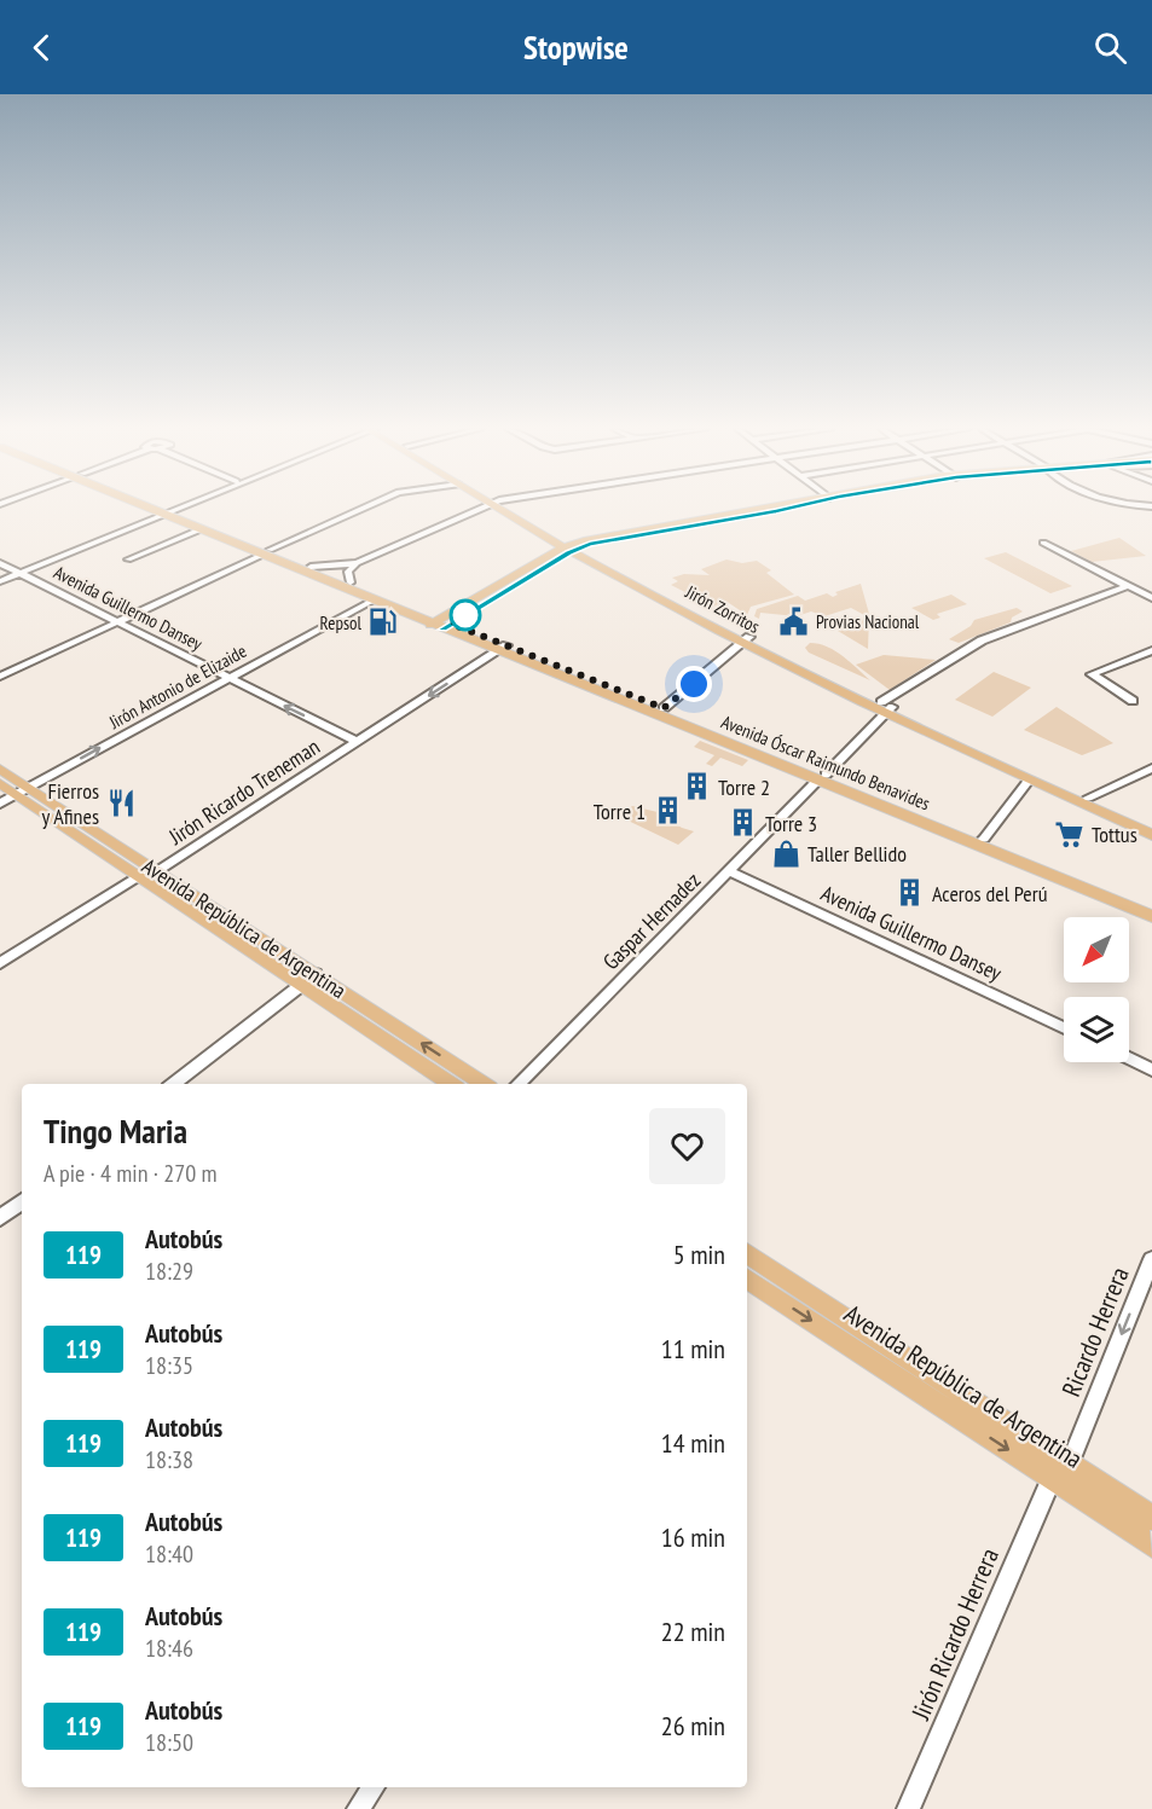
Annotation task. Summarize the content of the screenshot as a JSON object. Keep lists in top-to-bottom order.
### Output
{
  "streets": {
    "main road": ["Jirón Zorritos", "Avenida Óscar Raimundo Benavides", "Avenida República de Argentina"],
    "street": [
      "Avenida Guillermo Dansey",
      "Jirón Antonio de Elizaide",
      "Jirón Ricardo Treneman",
      "Gaspar Hernadez",
      "Ricardo Herrera",
      "Jirón Ricardo Herrera"
    ]
  },
  "crossings": [
    ["Avenida Guillermo Dansey", "Jirón Antonio de Elizaide"],
    ["Avenida Guillermo Dansey", "Jirón Ricardo Treneman"],
    ["Avenida Guillermo Dansey", "Gaspar Hernadez"],
    ["Jirón Zorritos", "Gaspar Hernadez"],
    ["Jirón Antonio de Elizaide", "Avenida Óscar Raimundo Benavides"],
    ["Jirón Antonio de Elizaide", "Avenida República de Argentina"],
    ["Avenida Óscar Raimundo Benavides", "Jirón Ricardo Treneman"],
    ["Avenida Óscar Raimundo Benavides", "Gaspar Hernadez"],
    ["Jirón Ricardo Treneman", "Avenida República de Argentina"],
    ["Avenida República de Argentina", "Ricardo Herrera"],
    ["Avenida República de Argentina", "Jirón Ricardo Herrera"],
    ["Ricardo Herrera", "Jirón Ricardo Herrera"]
  ],
  "one_way": ["Ricardo Herrera"],
  "places": {
    "public building": ["Provias Nacional"],
    "fuel station": ["Repsol"],
    "building": [
      "Torre 2",
      "Torre 1",
      "Torre 3",
      "Aceros del Perú"
    ],
    "restaurant": ["Fierros y Afines"],
    "supermarket": ["Tottus"],
    "shop": ["Taller Bellido"]
  },
  "lines": ["bus line 119"],
  "north": "bottom left",
  "page": {
    "header": "Stopwise",
    "heading": ["Tingo Maria", "A pie · 4 min · 270 m"],
    "list": [
      {
        "mark": "119",
        "name": "Autobús",
        "note": "18:29",
        "value": "5 min"
      },
      {
        "mark": "119",
        "name": "Autobús",
        "note": "18:35",
        "value": "11 min"
      },
      {
        "mark": "119",
        "name": "Autobús",
        "note": "18:38",
        "value": "14 min"
      },
      {
        "mark": "119",
        "name": "Autobús",
        "note": "18:40",
        "value": "16 min"
      },
      {
        "mark": "119",
        "name": "Autobús",
        "note": "18:46",
        "value": "22 min"
      },
      {
        "mark": "119",
        "name": "Autobús",
        "note": "18:50",
        "value": "26 min"
      }
    ]
  }
}
